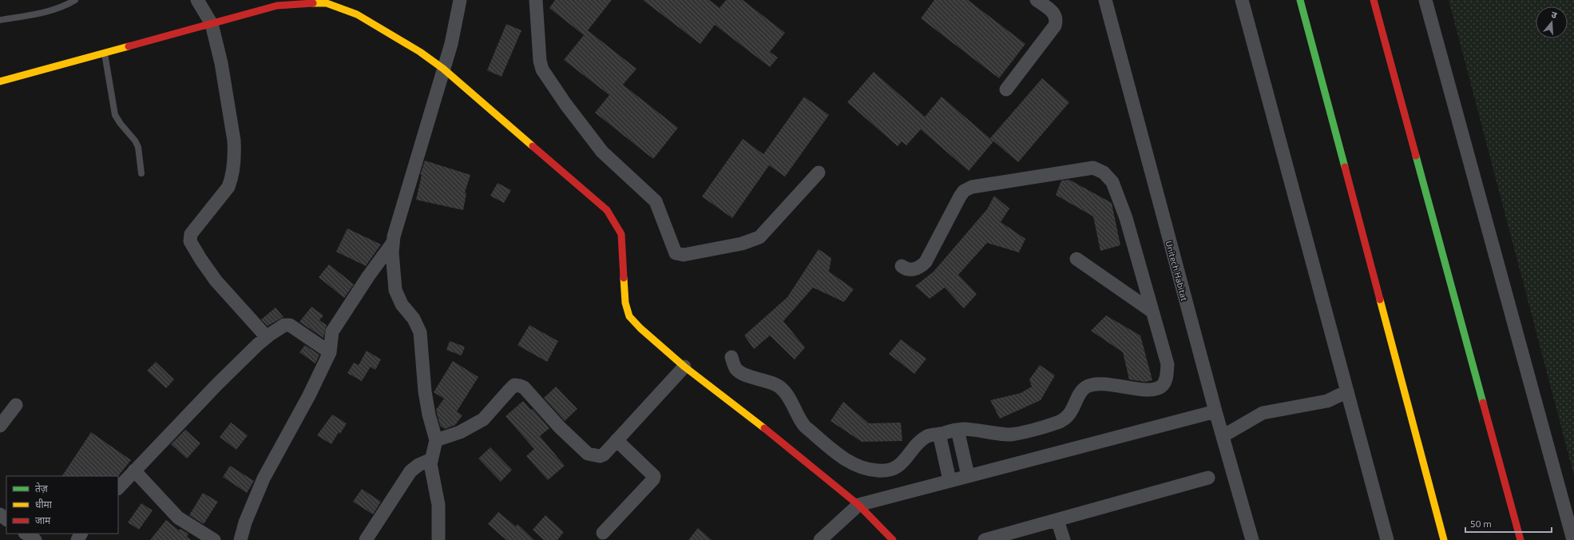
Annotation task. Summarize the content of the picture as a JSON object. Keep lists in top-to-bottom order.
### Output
{
  "streets": {
    "street": ["Unitech Habitat"]
  },
  "legend": ["तेज़", "धीमा", "जाम"],
  "scale_bar": "50 m",
  "north": "top"
}
